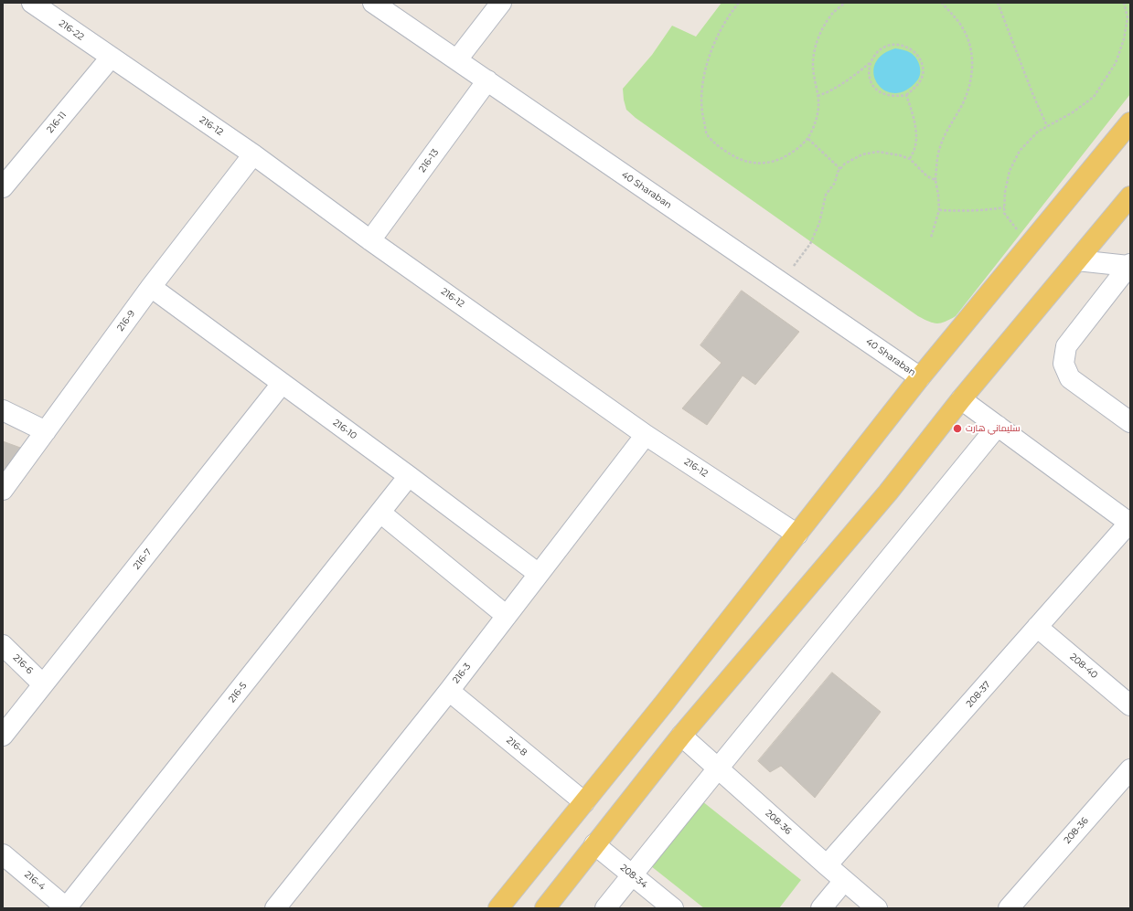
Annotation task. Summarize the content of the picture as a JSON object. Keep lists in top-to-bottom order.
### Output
{
  "streets": {
    "street": [
      "216-22",
      "216-11",
      "216-12",
      "216-13",
      "40 Sharaban",
      "216-9",
      "216-10",
      "216-7",
      "216-6",
      "208-40",
      "216-3",
      "216-5",
      "208-37",
      "216-8",
      "208-36",
      "208-34",
      "216-4"
    ]
  },
  "crossings": [
    ["216-22", "216-11"],
    ["216-22", "216-12"],
    ["216-11", "216-12"],
    ["216-12", "216-13"],
    ["216-12", "216-9"],
    ["216-12", "216-3"],
    ["216-13", "40 Sharaban"],
    ["216-9", "216-10"],
    ["216-10", "216-7"],
    ["216-10", "216-3"],
    ["216-10", "216-5"],
    ["216-7", "216-6"],
    ["208-40", "208-37"],
    ["216-3", "216-8"],
    ["216-5", "216-4"],
    ["208-37", "208-36"]
  ],
  "places": ["سليماني هارت"]
}
